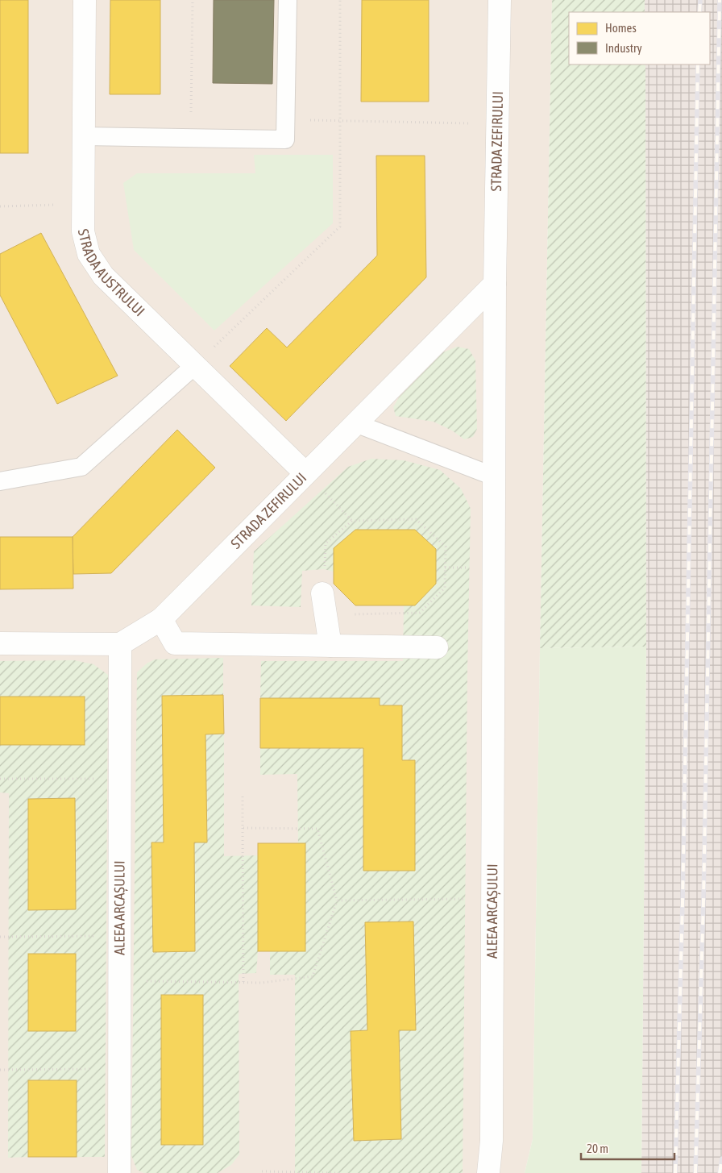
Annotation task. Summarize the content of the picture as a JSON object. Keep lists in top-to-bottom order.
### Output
{
  "streets": {
    "street": ["STRADA ZEFIRULUI", "STRADA AUSTRULUI", "ALEEA ARCAȘULUI"]
  },
  "crossings": [
    ["STRADA ZEFIRULUI", "STRADA AUSTRULUI"],
    ["STRADA ZEFIRULUI", "ALEEA ARCAȘULUI"]
  ],
  "legend": ["Homes", "Industry"],
  "scale_bar": "20 m"
}
